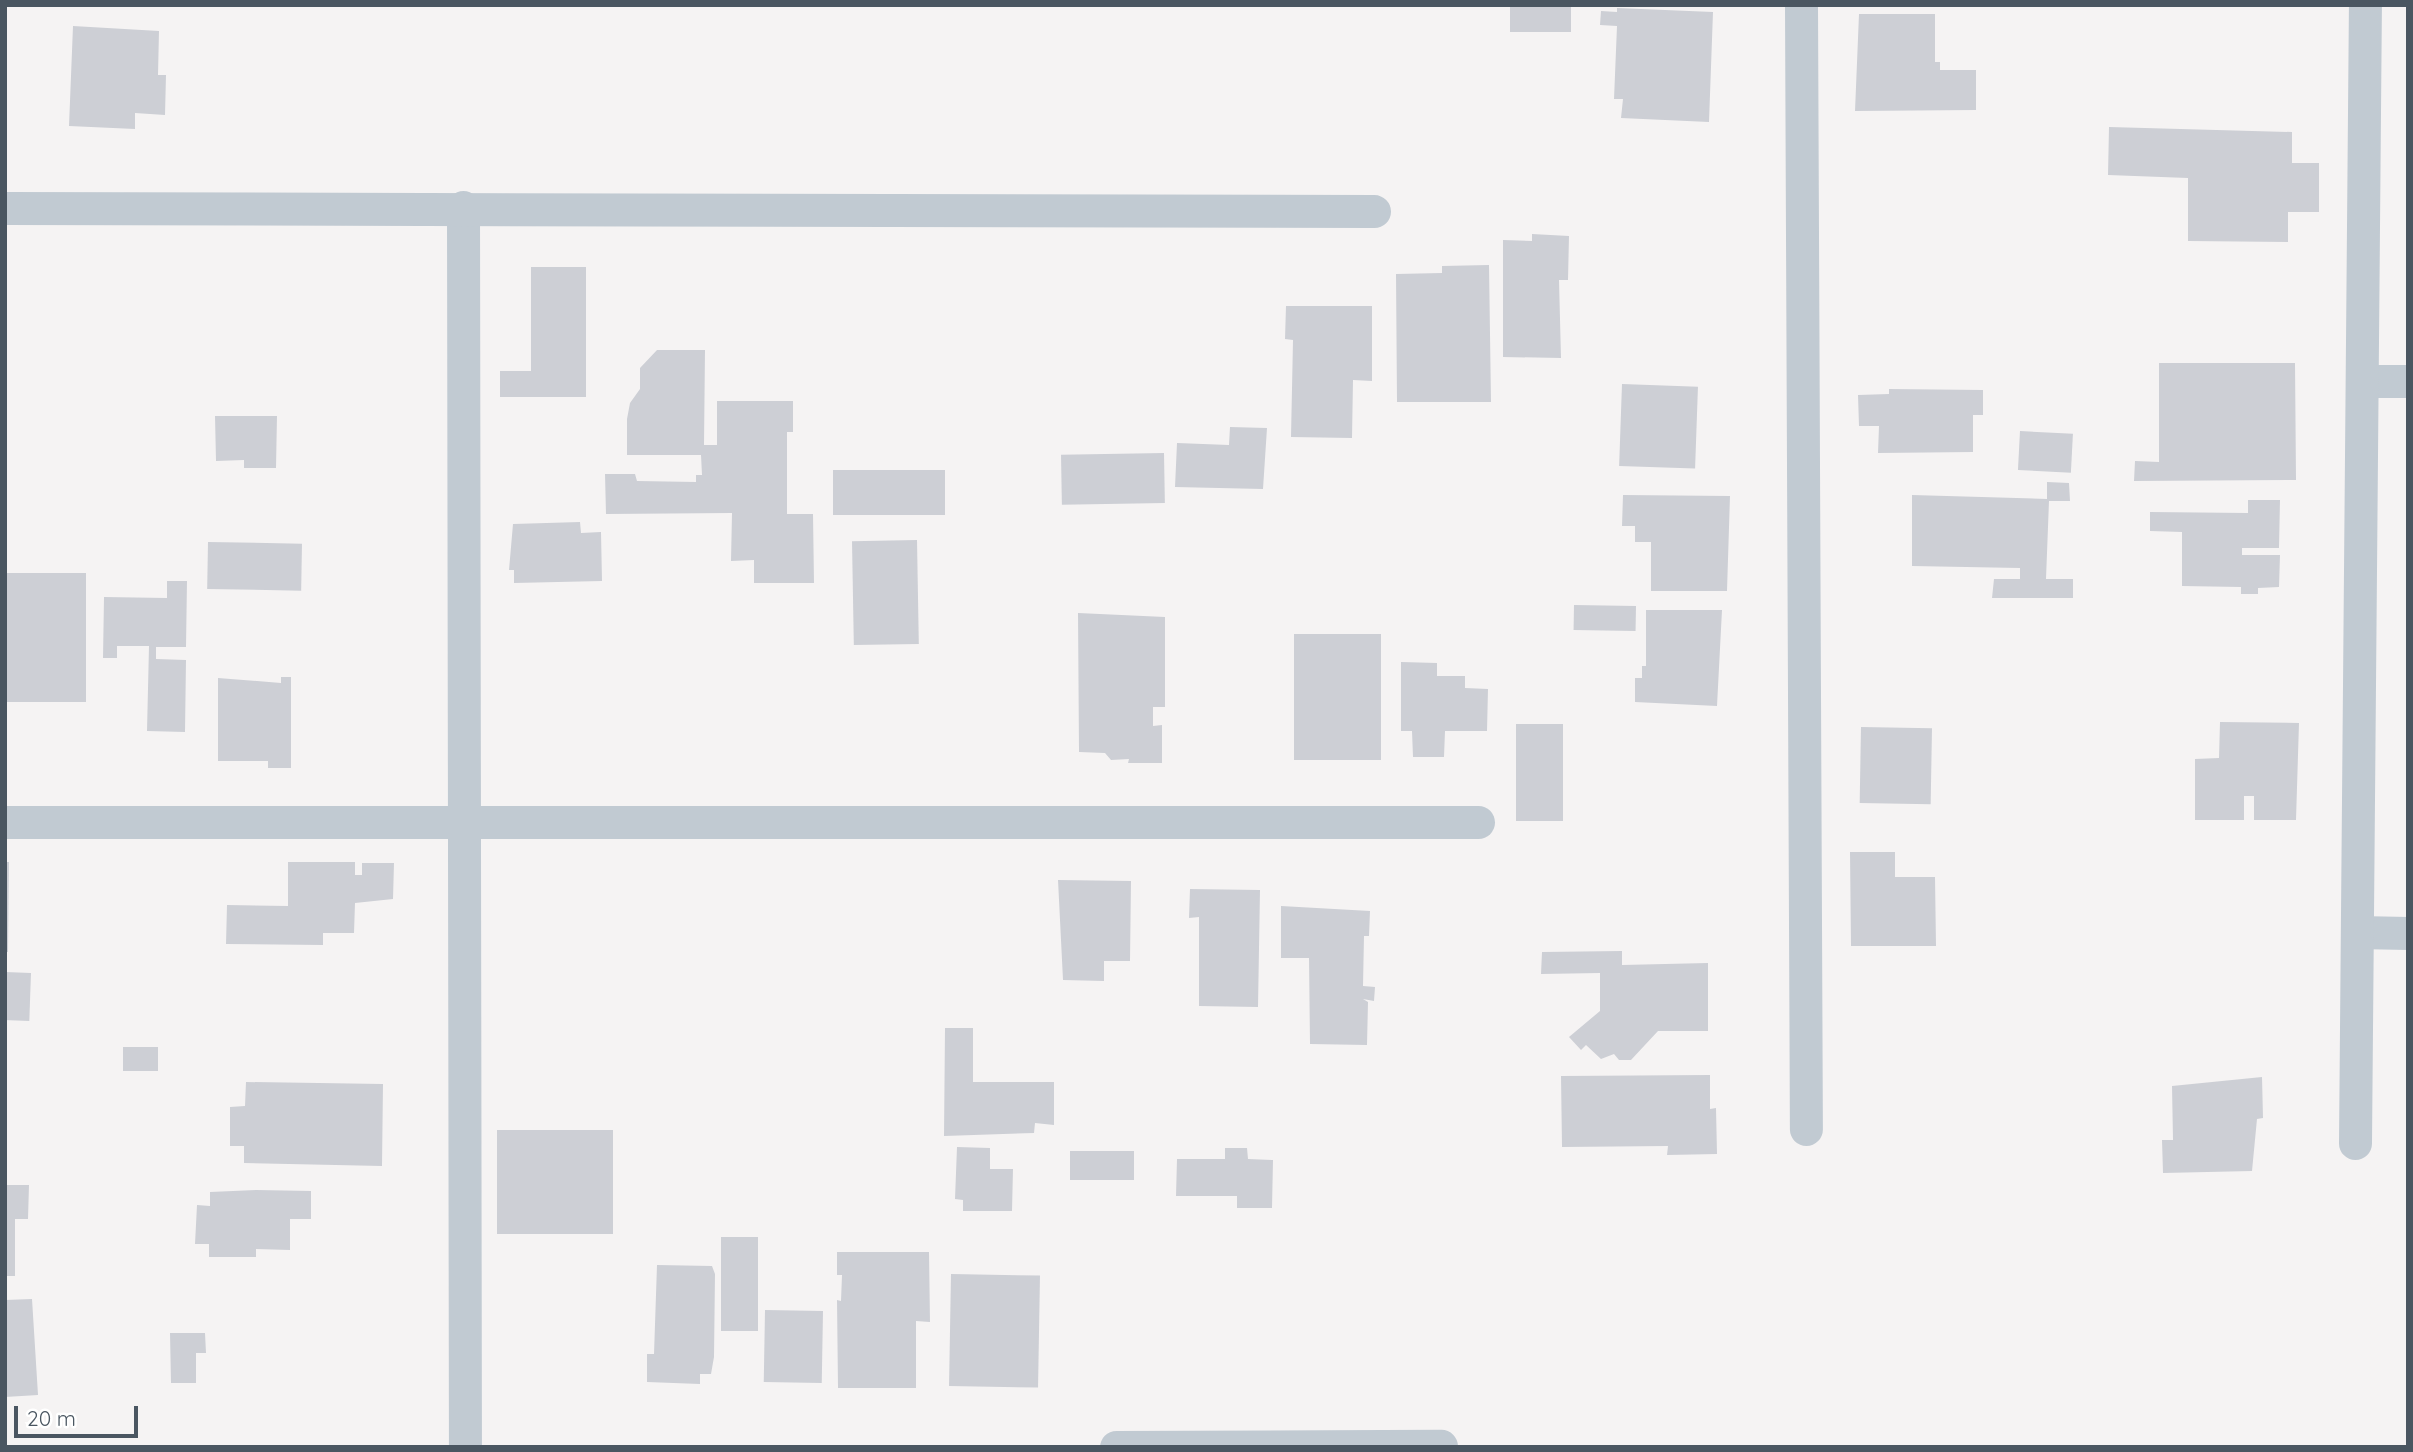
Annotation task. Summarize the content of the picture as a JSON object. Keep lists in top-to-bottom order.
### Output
{
  "scale_bar": "20 m"
}
